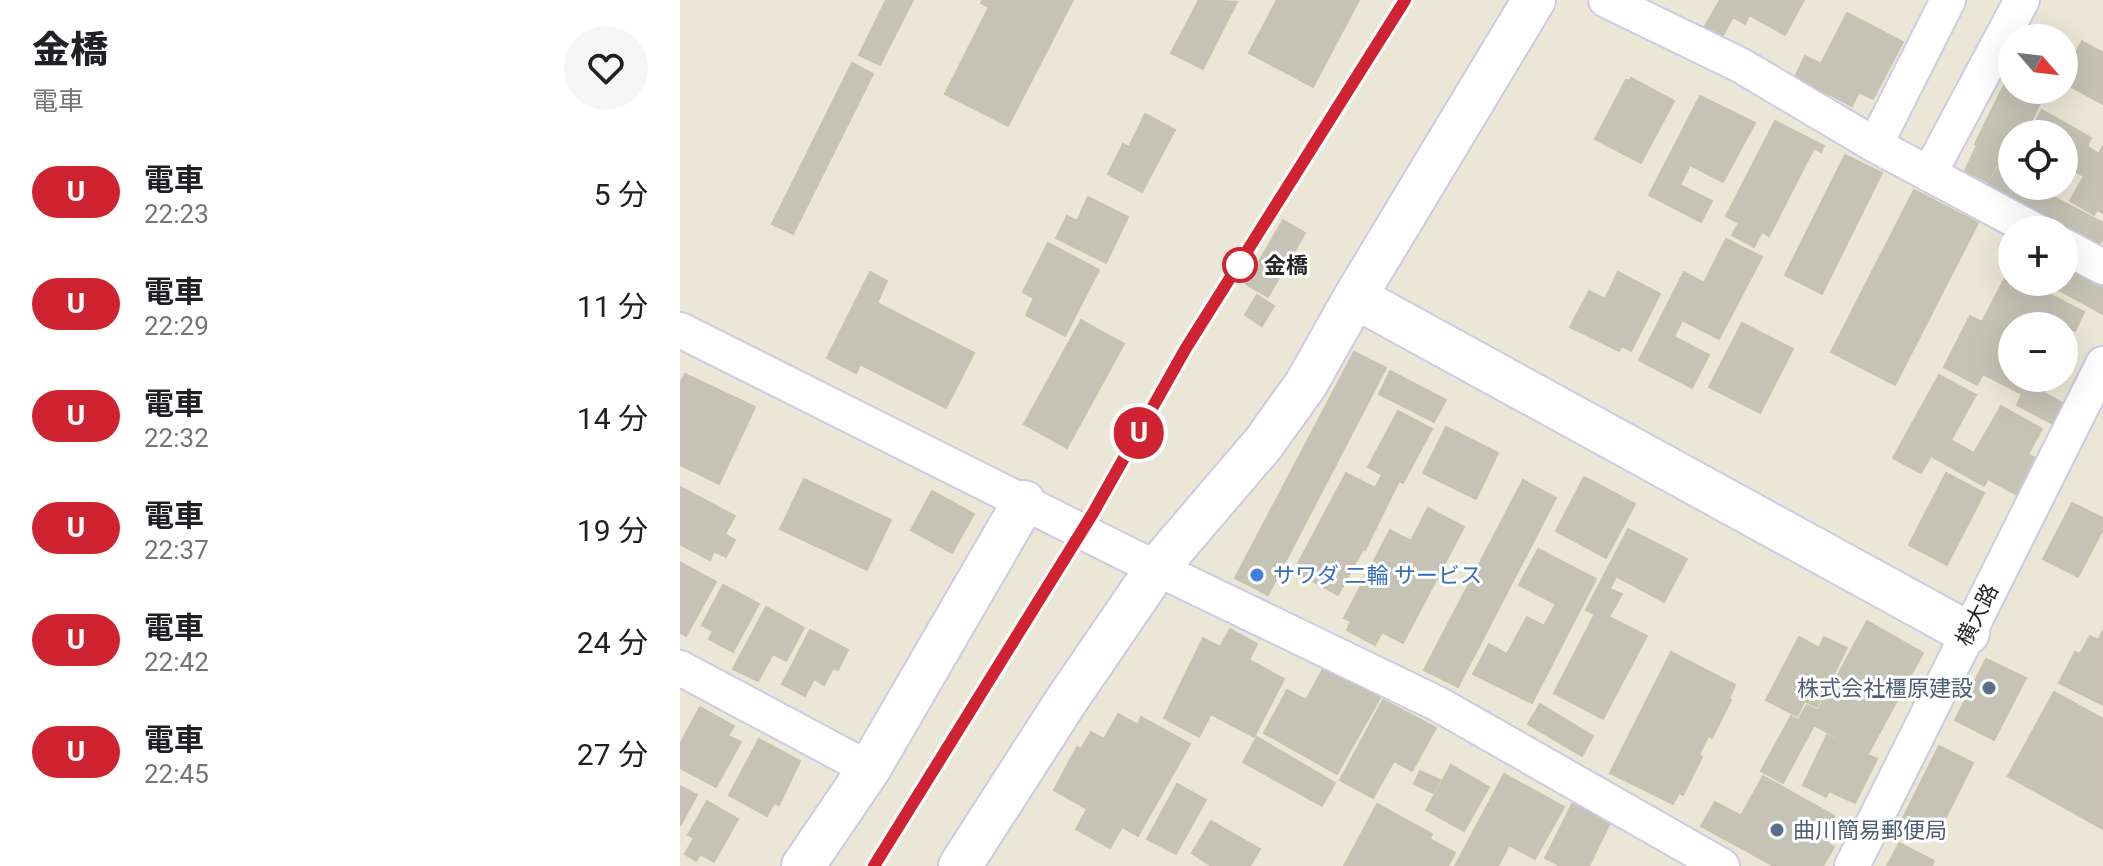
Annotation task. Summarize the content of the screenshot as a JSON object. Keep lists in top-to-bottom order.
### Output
{
  "streets": {
    "street": ["横大路"]
  },
  "places": [
    "金橋",
    "サワダ 二輪 サービス",
    "株式会社橿原建設",
    "曲川簡易郵便局"
  ],
  "north": "bottom right",
  "page": {
    "heading": ["金橋", "電車"],
    "on_map": "U",
    "map_buttons": ["+", "−"],
    "list": [
      {
        "mark": "U",
        "name": "電車",
        "note": "22:23",
        "value": "5 分"
      },
      {
        "mark": "U",
        "name": "電車",
        "note": "22:29",
        "value": "11 分"
      },
      {
        "mark": "U",
        "name": "電車",
        "note": "22:32",
        "value": "14 分"
      },
      {
        "mark": "U",
        "name": "電車",
        "note": "22:37",
        "value": "19 分"
      },
      {
        "mark": "U",
        "name": "電車",
        "note": "22:42",
        "value": "24 分"
      },
      {
        "mark": "U",
        "name": "電車",
        "note": "22:45",
        "value": "27 分"
      }
    ]
  }
}
